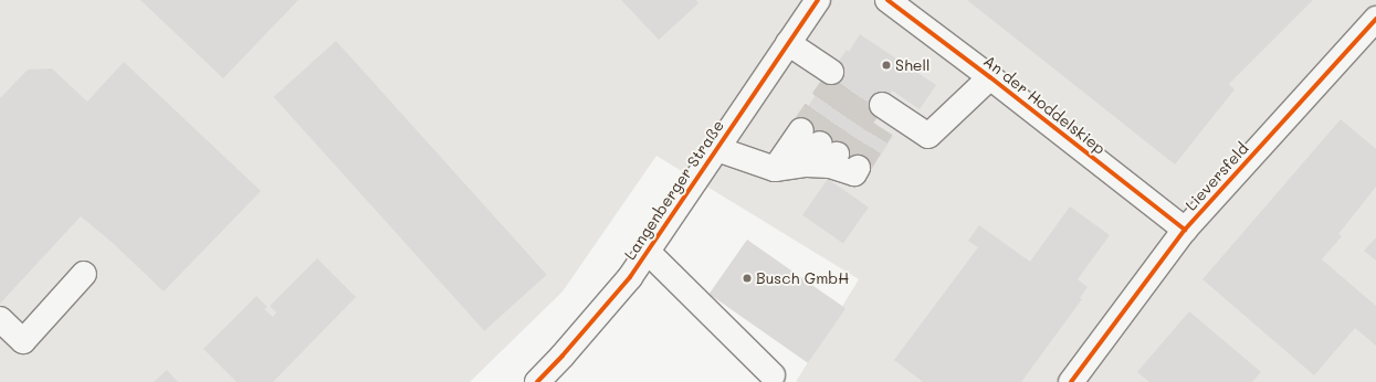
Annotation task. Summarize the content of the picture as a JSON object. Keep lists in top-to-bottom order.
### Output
{
  "streets": {
    "street": ["An der Hoddelskiep", "Lieversfeld", "Langenberger Straße"]
  },
  "crossings": [
    ["An der Hoddelskiep", "Lieversfeld"]
  ],
  "places": ["Shell", "Busch GmbH"]
}
